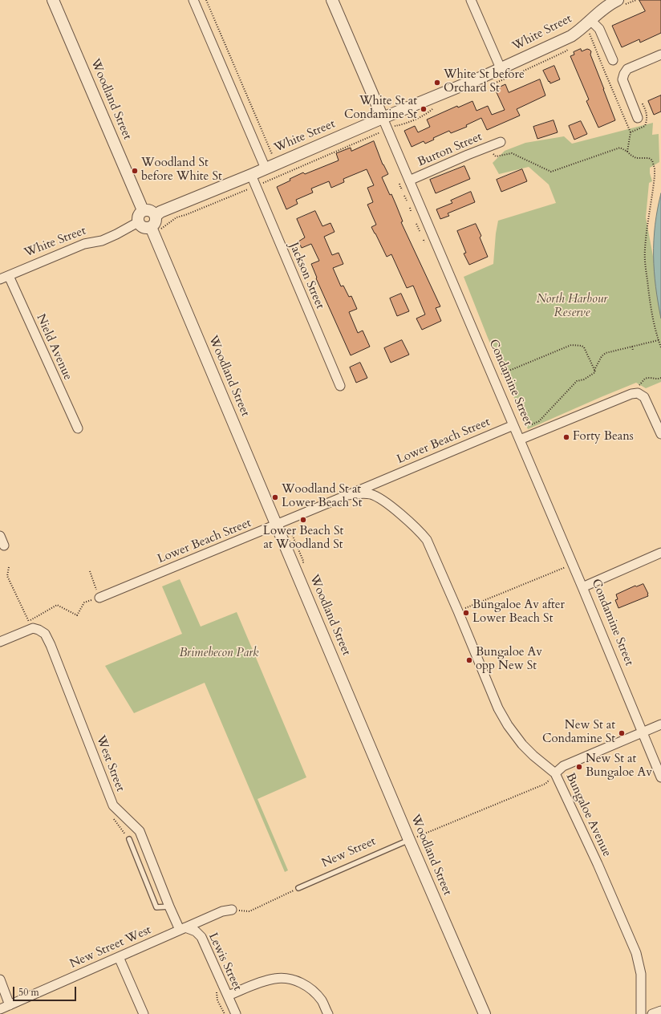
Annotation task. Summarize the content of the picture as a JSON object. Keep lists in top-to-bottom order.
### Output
{
  "streets": {
    "street": [
      "White Street",
      "Woodland Street",
      "Burton Street",
      "Jackson Street",
      "Nield Avenue",
      "Condamine Street",
      "Lower Beach Street",
      "West Street",
      "Bungaloe Avenue",
      "New Street West",
      "Lewis Street"
    ],
    "lane": ["New Street"]
  },
  "crossings": [
    ["White Street", "Woodland Street"],
    ["White Street", "Jackson Street"],
    ["White Street", "Nield Avenue"],
    ["White Street", "Condamine Street"],
    ["Woodland Street", "Lower Beach Street"],
    ["Woodland Street", "New Street"],
    ["Burton Street", "Condamine Street"],
    ["Condamine Street", "Lower Beach Street"],
    ["Lower Beach Street", "Bungaloe Avenue"],
    ["West Street", "New Street West"],
    ["West Street", "Lewis Street"],
    ["New Street West", "Lewis Street"]
  ],
  "parks": ["North Harbour Reserve", "Brimebecon Park"],
  "places": [
    "White St before Orchard St",
    "White St at Condamine St",
    "Woodland St before White St",
    "Forty Beans",
    "Woodland St at Lower Beach St",
    "Lower Beach St at Woodland St",
    "Bungaloe Av after Lower Beach St",
    "Bungaloe Av opp New St",
    "New St at Condamine St",
    "New St at Bungaloe Av"
  ],
  "scale_bar": "50 m"
}
